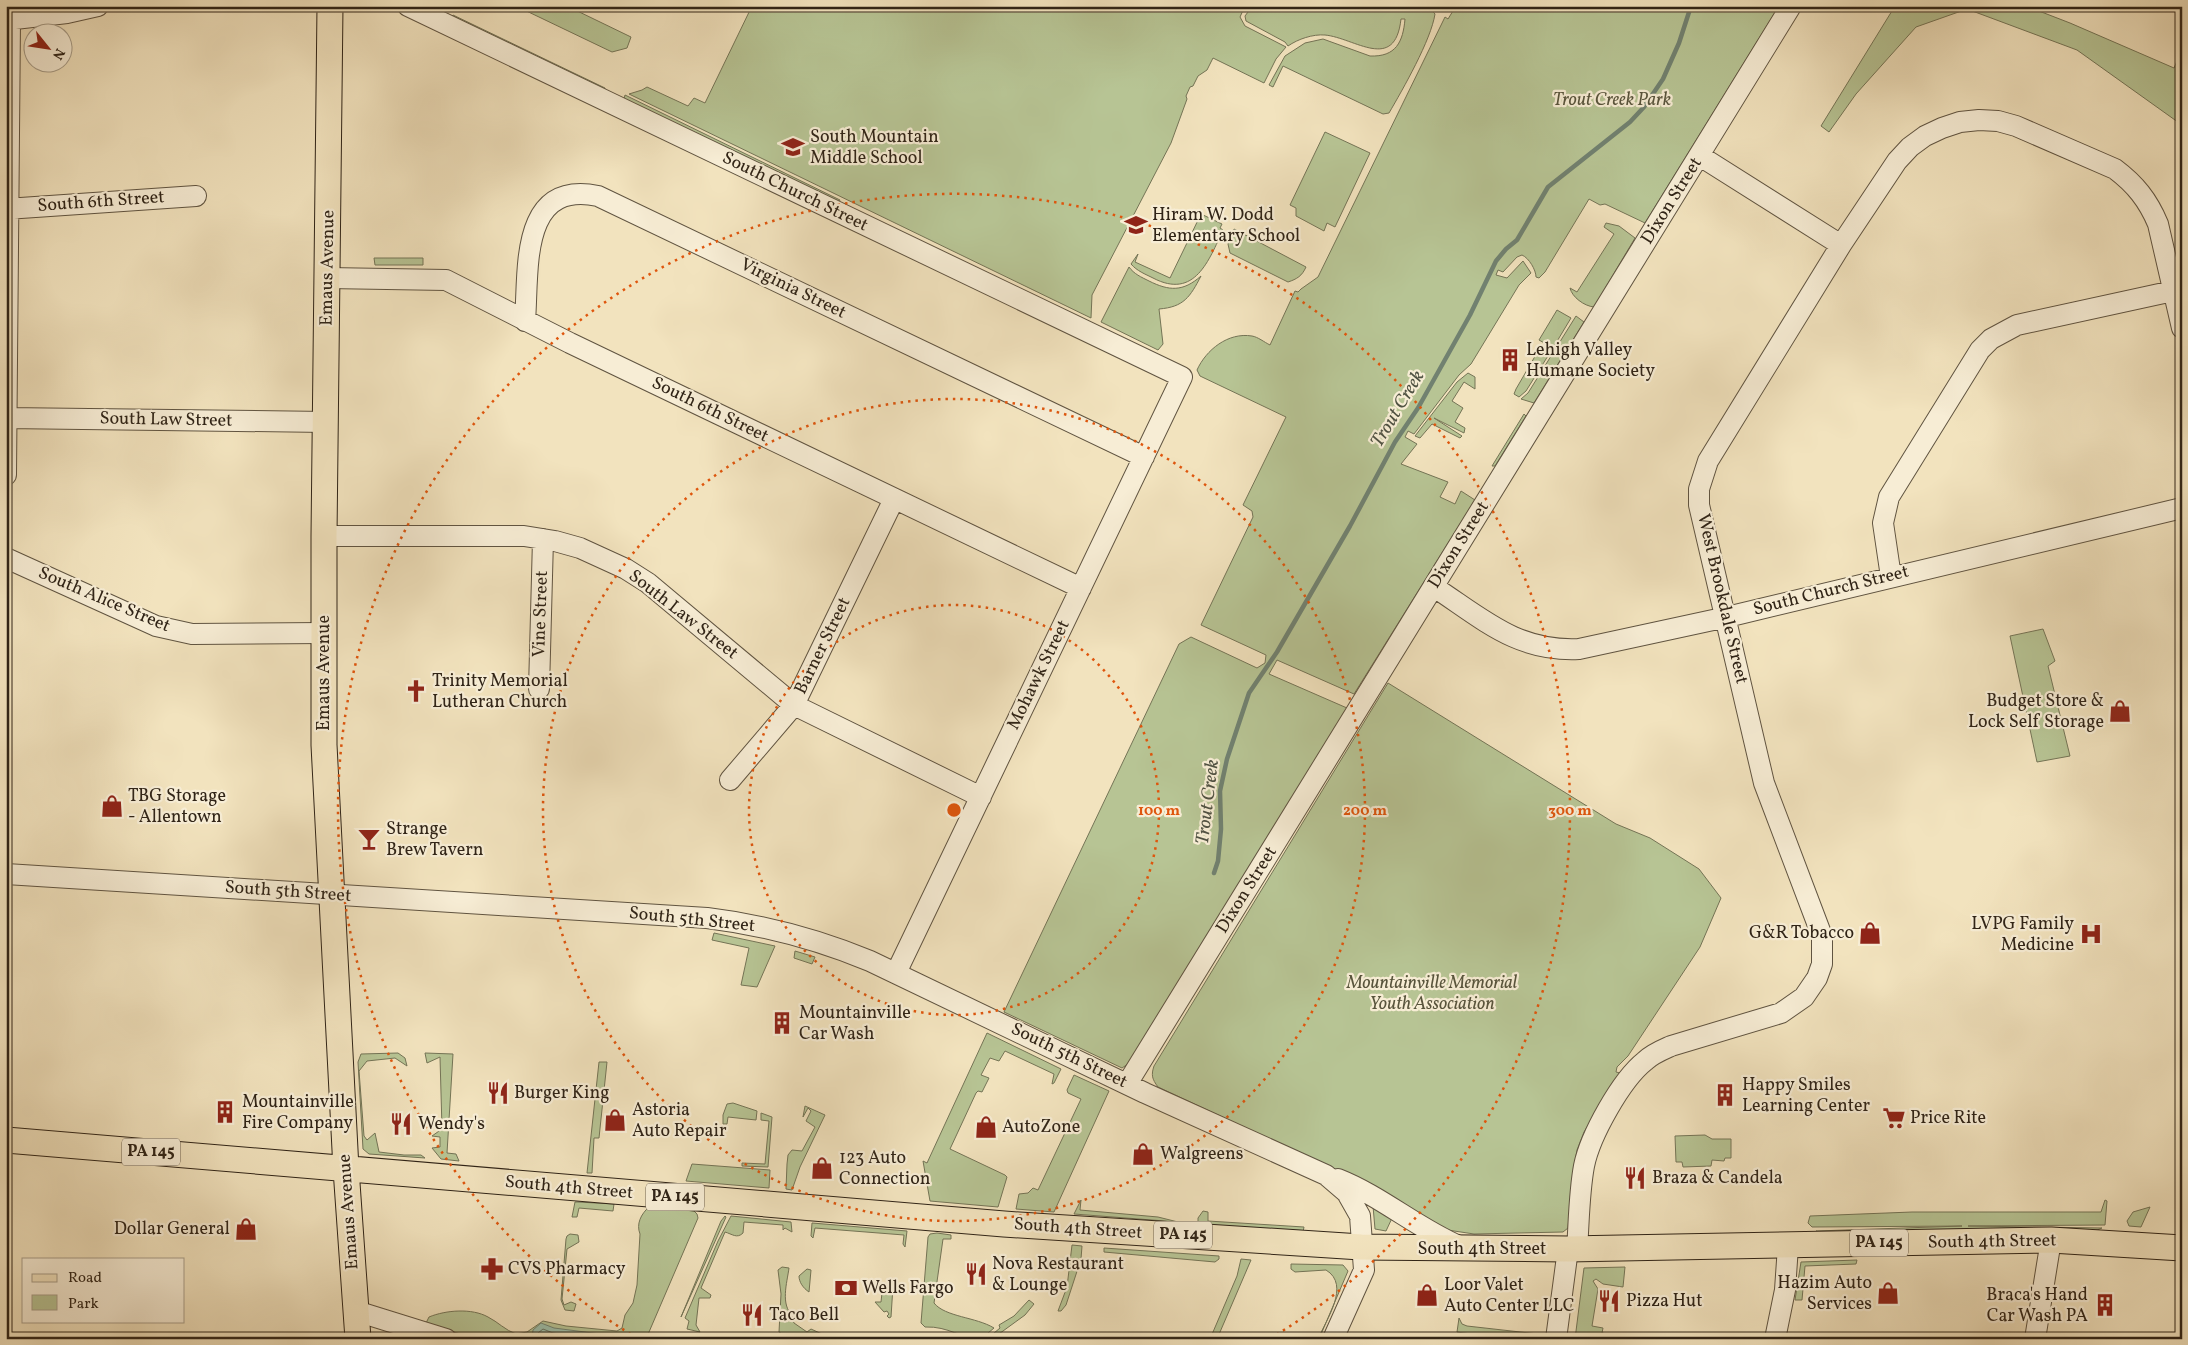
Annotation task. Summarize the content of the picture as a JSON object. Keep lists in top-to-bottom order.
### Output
{
  "streets": {
    "main road": ["Emaus Avenue", "PA 145", "South 4th Street"],
    "street": [
      "South Church Street",
      "Dixon Street",
      "South 6th Street",
      "Virginia Street",
      "South Law Street",
      "West Brookdale Street",
      "South Alice Street",
      "Vine Street",
      "Barner Street",
      "Mohawk Street",
      "South 5th Street"
    ]
  },
  "crossings": [
    ["South Church Street", "Dixon Street"],
    ["South Church Street", "West Brookdale Street"],
    ["South Church Street", "Mohawk Street"],
    ["Dixon Street", "South 5th Street"],
    ["South 6th Street", "Emaus Avenue"],
    ["South 6th Street", "Virginia Street"],
    ["South 6th Street", "Barner Street"],
    ["South 6th Street", "Mohawk Street"],
    ["Emaus Avenue", "South Law Street"],
    ["Emaus Avenue", "South Alice Street"],
    ["Emaus Avenue", "South 5th Street"],
    ["Emaus Avenue", "South 4th Street"],
    ["Virginia Street", "Mohawk Street"],
    ["South Law Street", "Vine Street"],
    ["South Law Street", "Barner Street"],
    ["South Law Street", "Mohawk Street"],
    ["West Brookdale Street", "South 4th Street"],
    ["Mohawk Street", "South 5th Street"],
    ["South 5th Street", "South 4th Street"]
  ],
  "water": ["Trout Creek"],
  "parks": ["Trout Creek Park", "Mountainville Memorial Youth Association"],
  "places": {
    "school or university": ["South Mountain Middle School", "Hiram W. Dodd Elementary School"],
    "building": [
      "Lehigh Valley Humane Society",
      "Mountainville Car Wash",
      "Happy Smiles Learning Center",
      "Mountainville Fire Company",
      "Braca's Hand Car Wash PA"
    ],
    "church": ["Trinity Memorial Lutheran Church"],
    "shop": [
      "Budget Store & Lock Self Storage",
      "TBG Storage - Allentown",
      "G&R Tobacco",
      "Astoria Auto Repair",
      "AutoZone",
      "Walgreens",
      "123 Auto Connection",
      "Dollar General",
      "Hazim Auto Services",
      "Loor Valet Auto Center LLC"
    ],
    "bar": ["Strange Brew Tavern"],
    "hospital": ["LVPG Family Medicine"],
    "restaurant": [
      "Burger King",
      "Wendy's",
      "Braza & Candela",
      "Nova Restaurant & Lounge",
      "Pizza Hut",
      "Taco Bell"
    ],
    "supermarket": ["Price Rite"],
    "pharmacy": ["CVS Pharmacy"],
    "bank": ["Wells Fargo"]
  },
  "legend": ["Road", "Park"],
  "north": "bottom right",
  "rings": ["100 m", "200 m", "300 m"]
}
